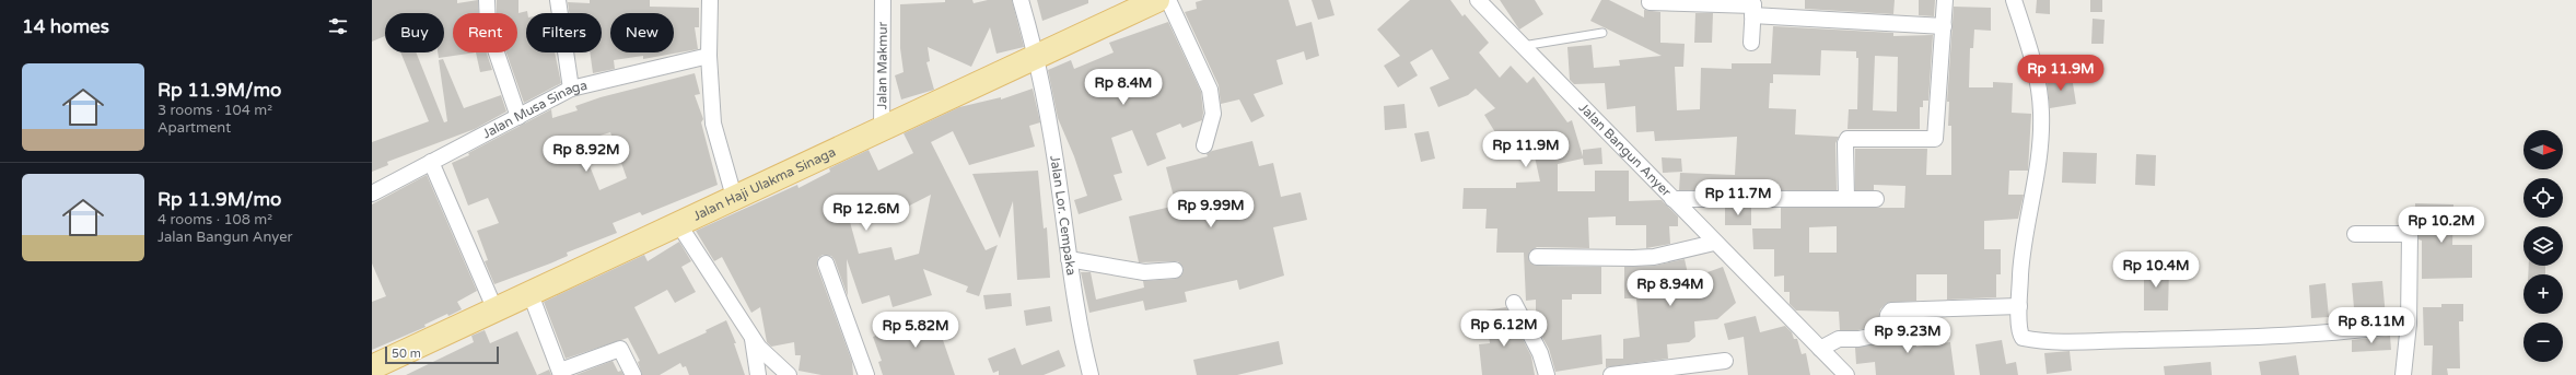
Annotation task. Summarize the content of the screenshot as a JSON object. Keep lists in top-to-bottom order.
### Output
{
  "streets": {
    "main road": ["Jalan Haji Ulakma Sinaga"],
    "street": [
      "Jalan Makmur",
      "Jalan Musa Sinaga",
      "Jalan Bangun Anyer",
      "Jalan Lor. Cempaka"
    ]
  },
  "crossings": [
    ["Jalan Makmur", "Jalan Haji Ulakma Sinaga"],
    ["Jalan Haji Ulakma Sinaga", "Jalan Lor. Cempaka"]
  ],
  "scale_bar": "50 m",
  "north": "right",
  "page": {
    "heading": "14 homes",
    "chip": [
      "Buy",
      "Rent",
      "Filters",
      "New"
    ],
    "list": [
      {
        "name": "Rp 11.9M/mo",
        "note": "3 rooms · 104 m² · Apartment"
      },
      {
        "name": "Rp 11.9M/mo",
        "note": "4 rooms · 108 m² · Jalan Bangun Anyer"
      }
    ],
    "price": [
      "Rp 11.9M",
      "Rp 8.4M",
      "Rp 11.9M",
      "Rp 8.92M",
      "Rp 11.7M",
      "Rp 9.99M",
      "Rp 12.6M",
      "Rp 10.2M",
      "Rp 10.4M",
      "Rp 8.94M",
      "Rp 8.11M",
      "Rp 6.12M",
      "Rp 5.82M",
      "Rp 9.23M"
    ],
    "map_buttons": ["+", "−"],
    "scale": "50 m"
  }
}
